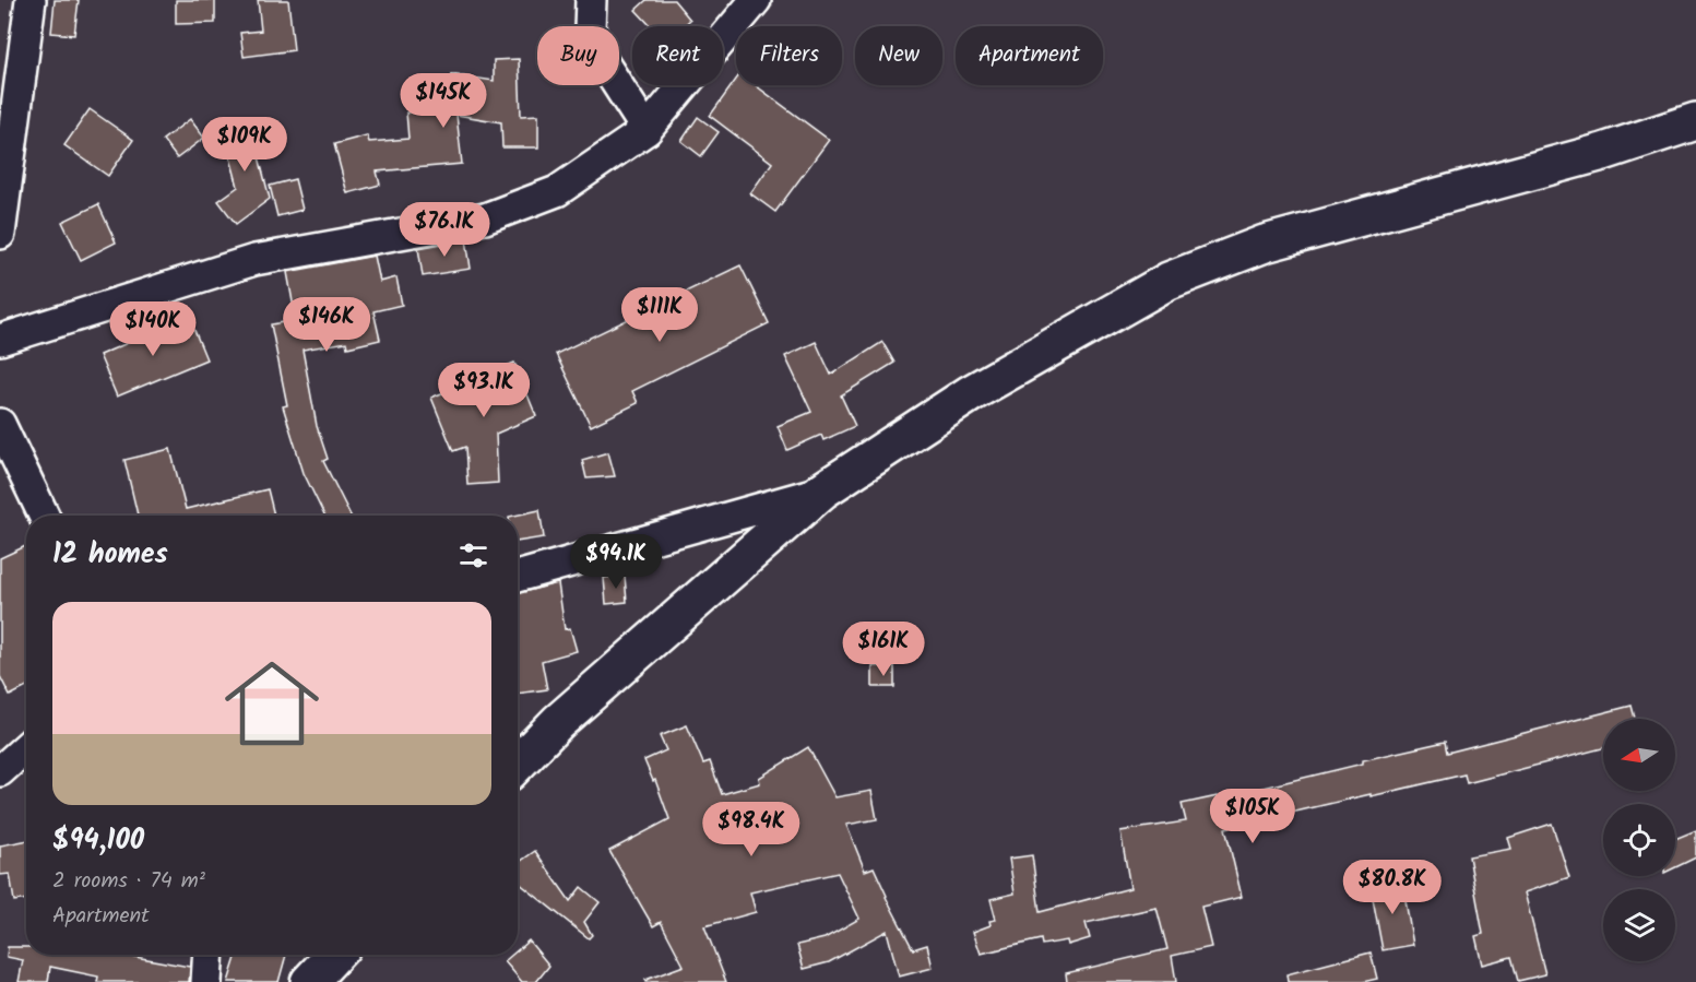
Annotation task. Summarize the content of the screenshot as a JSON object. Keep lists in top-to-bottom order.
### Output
{
  "north": "left",
  "page": {
    "chip": [
      "Buy",
      "Rent",
      "Filters",
      "New",
      "Apartment"
    ],
    "price": [
      "$145K",
      "$109K",
      "$76.1K",
      "$111K",
      "$146K",
      "$140K",
      "$93.1K",
      "$94.1K",
      "$161K",
      "$105K",
      "$98.4K",
      "$80.8K"
    ],
    "heading": "12 homes",
    "list": [
      {
        "name": "$94,100",
        "note": "2 rooms · 74 m² · Apartment"
      }
    ]
  }
}
